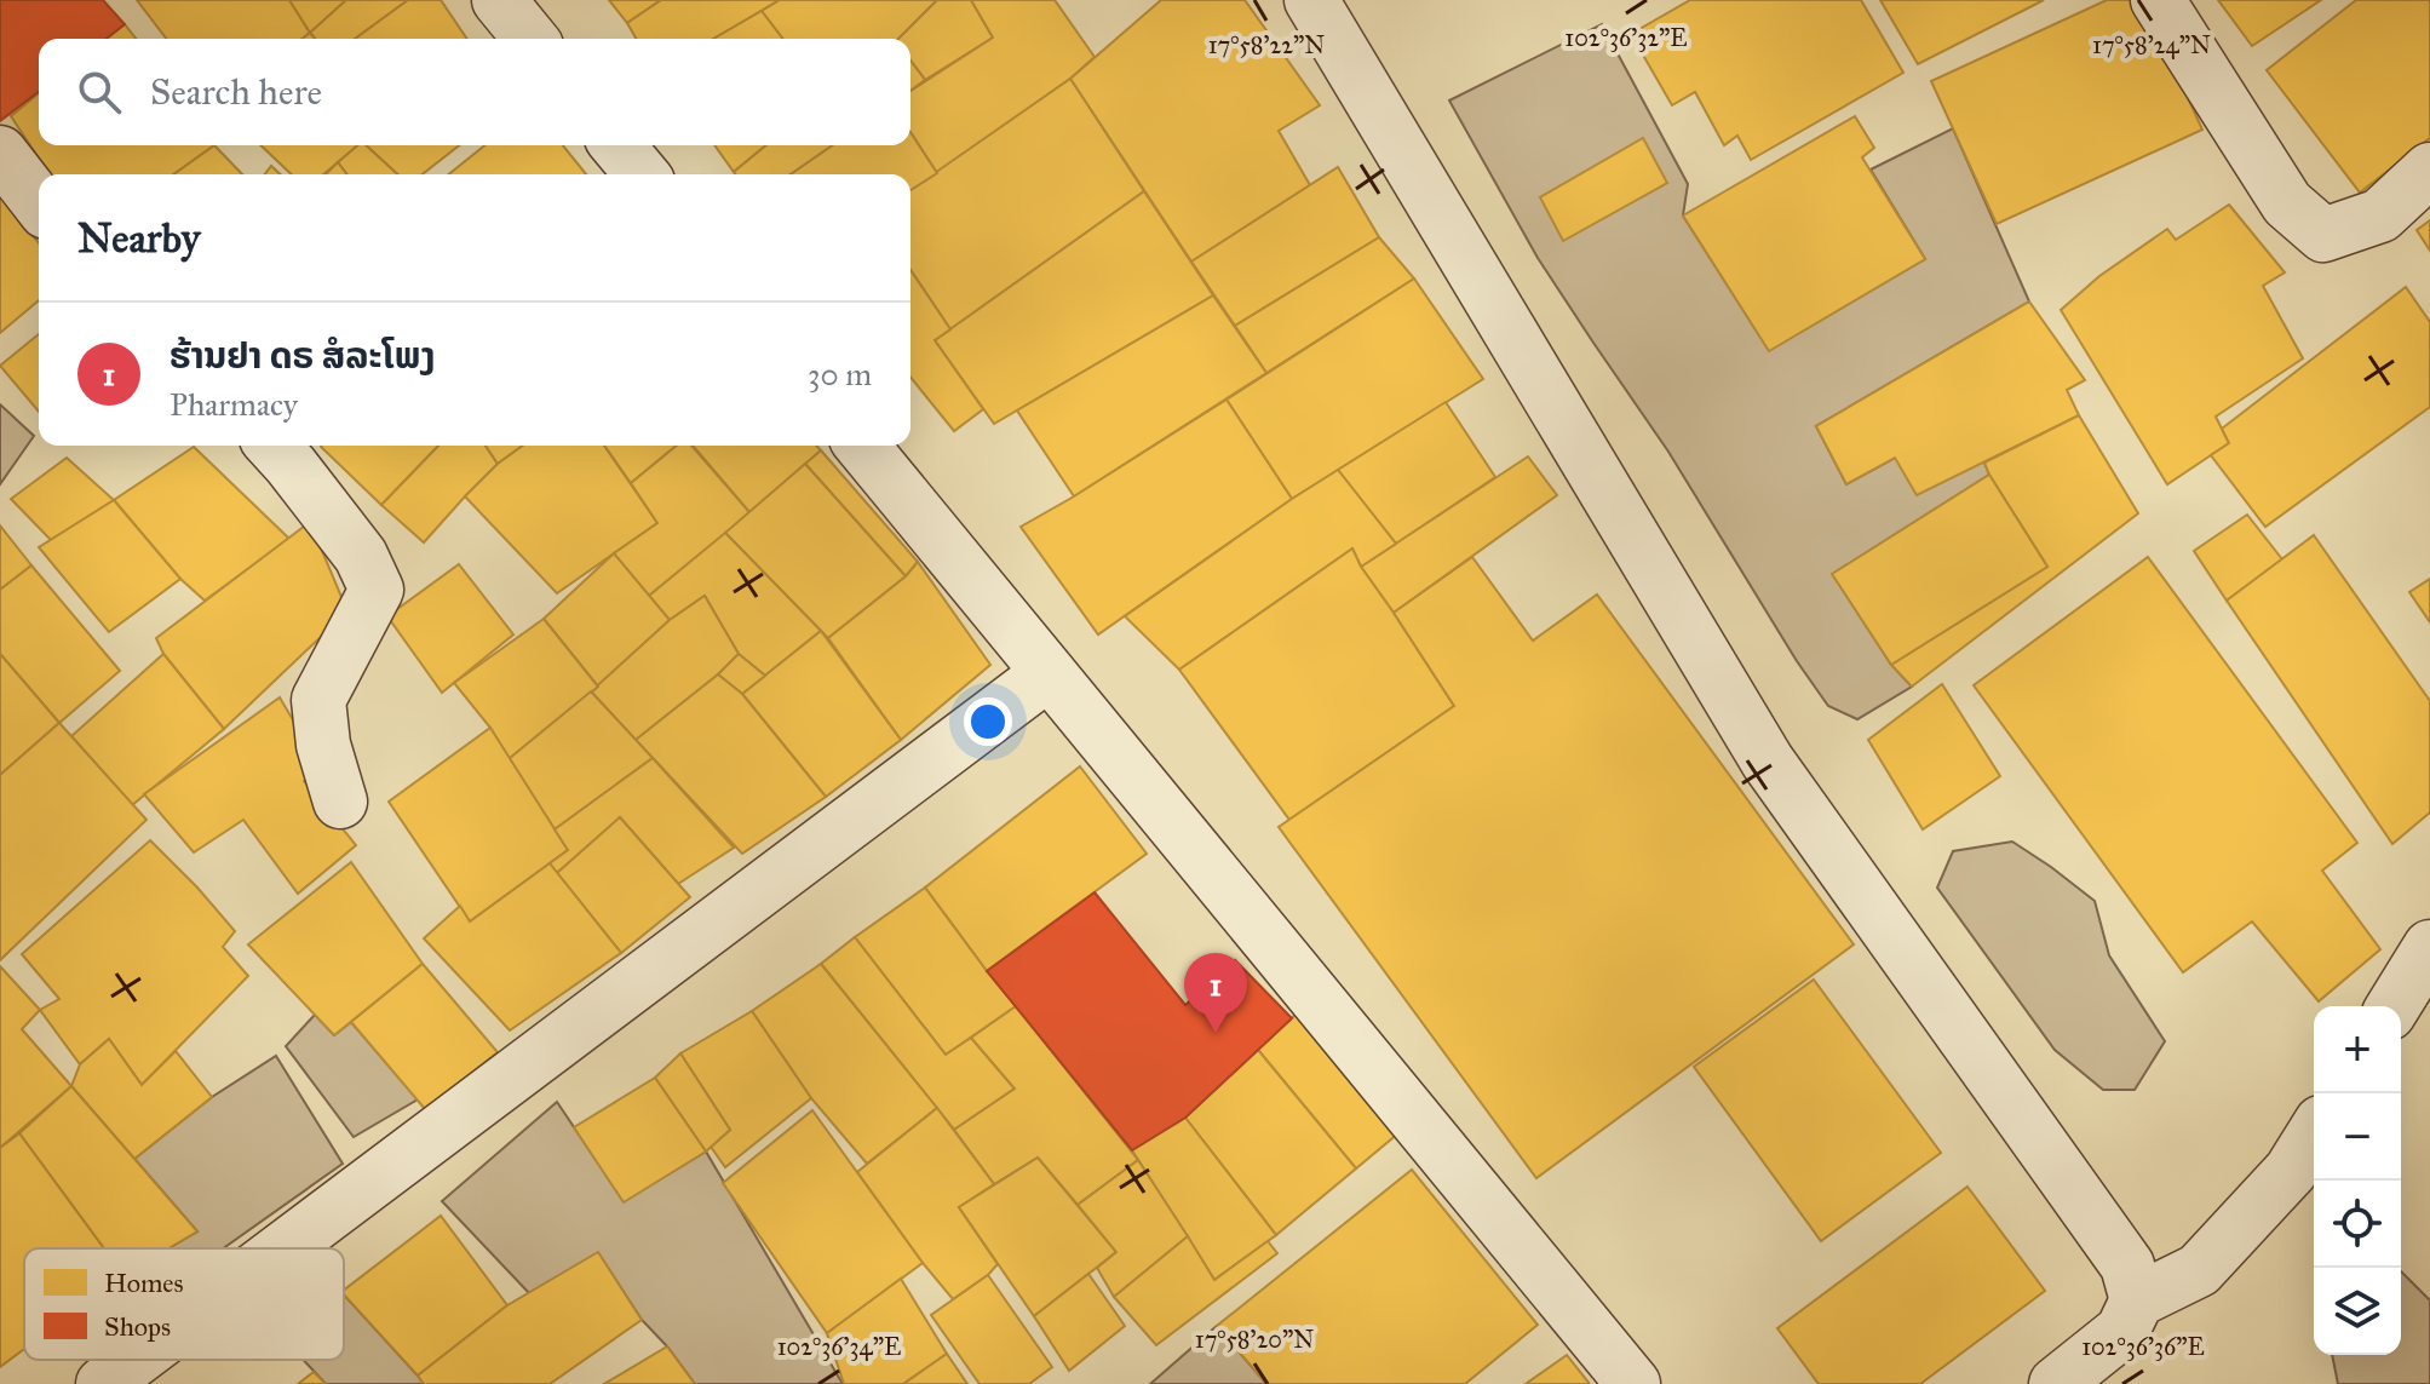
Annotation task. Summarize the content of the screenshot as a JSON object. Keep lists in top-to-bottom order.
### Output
{
  "legend": ["Homes", "Shops"],
  "page": {
    "search": "Search here",
    "heading": "Nearby",
    "list": [
      {
        "mark": "1",
        "name": "ຮ້ານຢາ ດຣ ສໍລະໂພງ",
        "note": "Pharmacy",
        "value": "30 m"
      }
    ],
    "pins": "1",
    "map_buttons": ["+", "−"]
  },
  "coordinates": [
    "102°36'32\"E",
    "17°58'22\"N",
    "17°58'24\"N",
    "17°58'20\"N",
    "102°36'34\"E",
    "102°36'36\"E"
  ]
}
